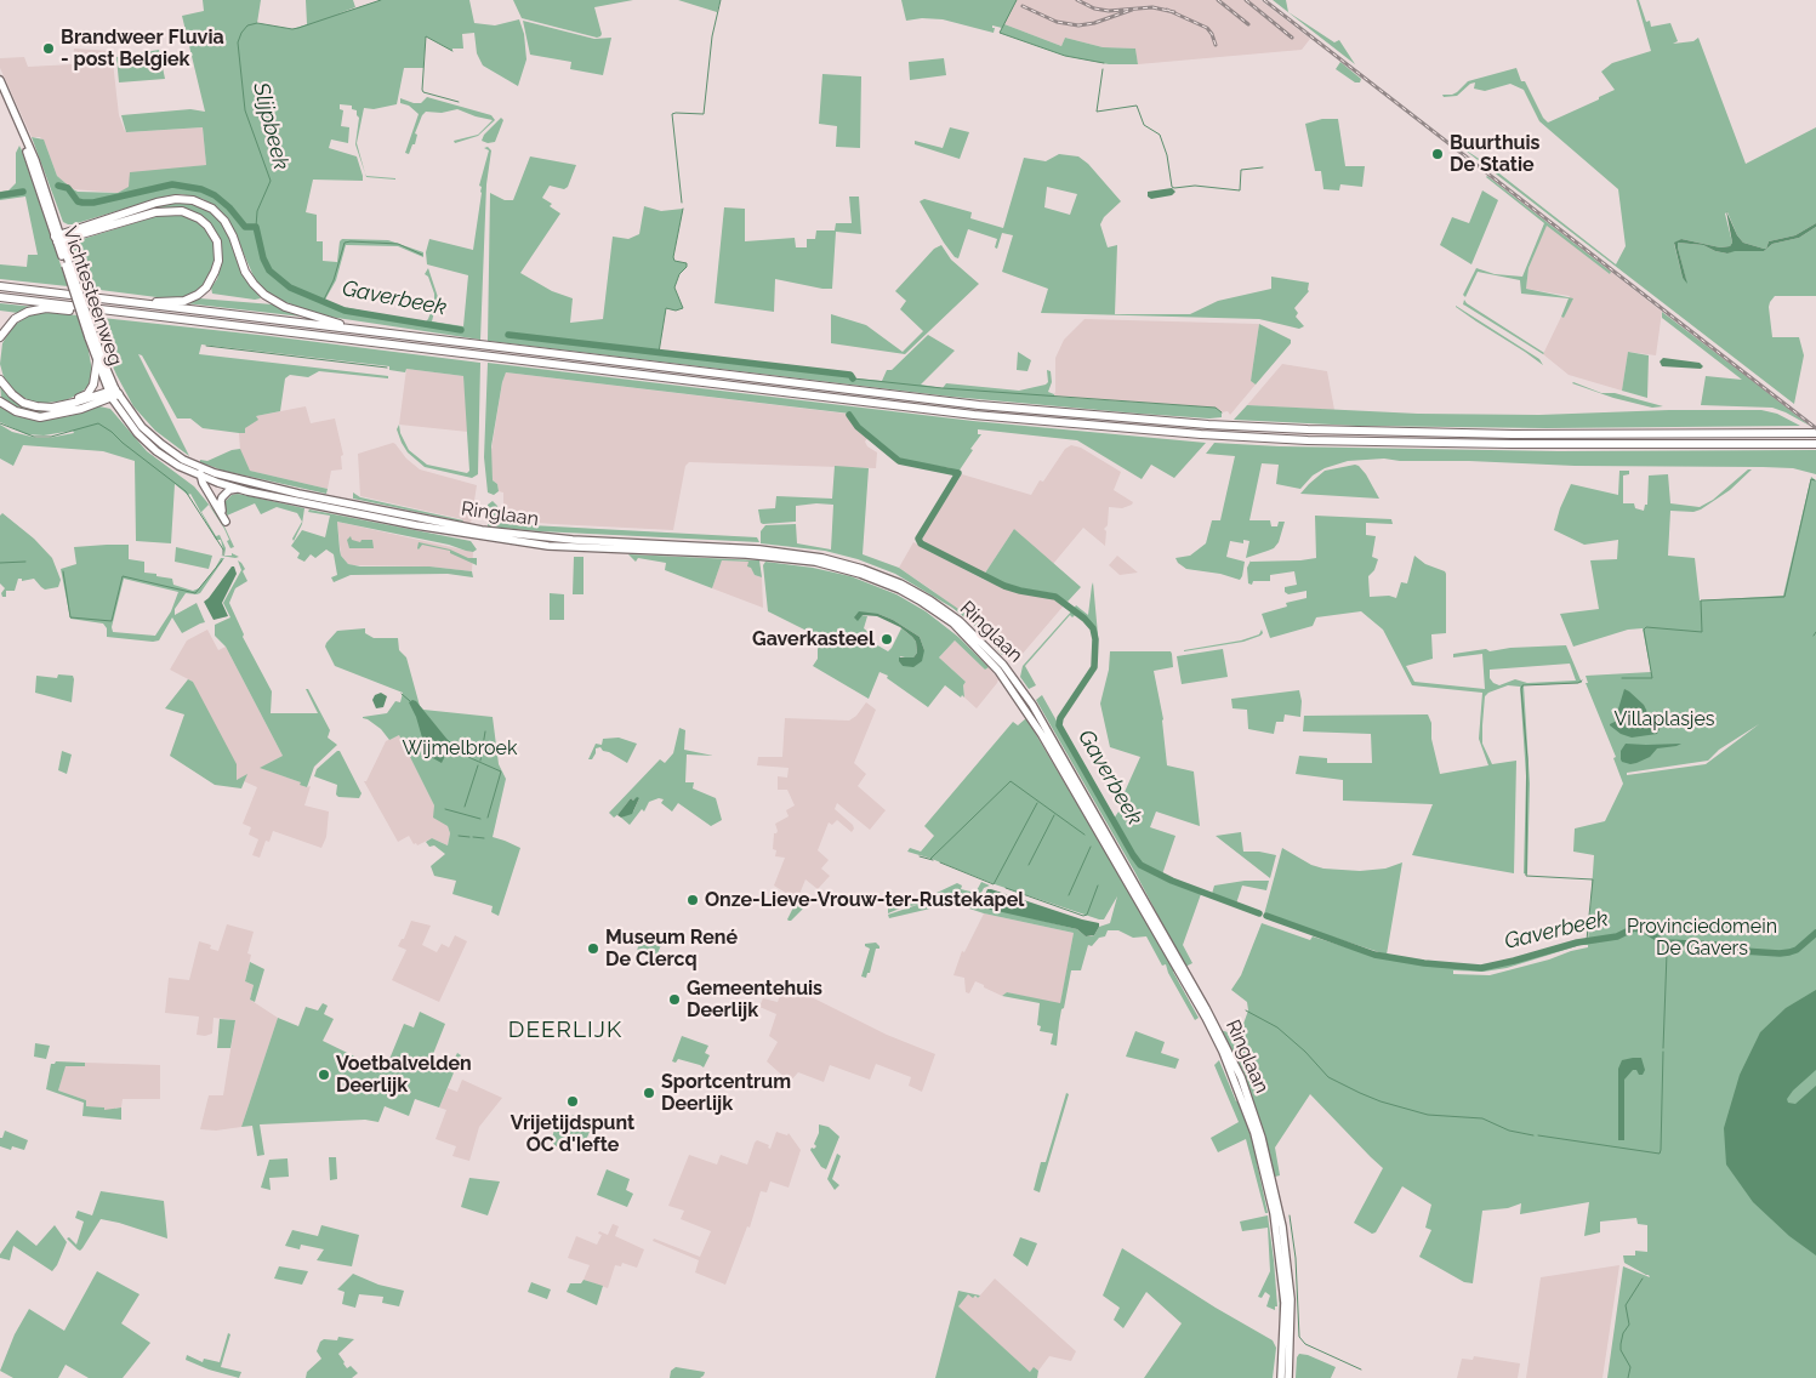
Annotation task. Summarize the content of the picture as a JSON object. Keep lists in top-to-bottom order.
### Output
{
  "streets": {
    "main road": ["Vichtesteenweg", "Ringlaan"]
  },
  "crossings": [
    ["Vichtesteenweg", "Ringlaan"]
  ],
  "districts": ["DEERLIJK"],
  "water": ["Slijpbeek", "Gaverbeek"],
  "parks": ["Villaplasjes", "Wijmelbroek", "Provinciedomein De Gavers"],
  "places": [
    "Brandweer Fluvia - post Belgiek",
    "Buurthuis De Statie",
    "Gaverkasteel",
    "Onze-Lieve-Vrouw-ter-Rustekapel",
    "Museum René De Clercq",
    "Gemeentehuis Deerlijk",
    "Voetbalvelden Deerlijk",
    "Sportcentrum Deerlijk",
    "Vrijetijdspunt OC d'Iefte"
  ]
}
